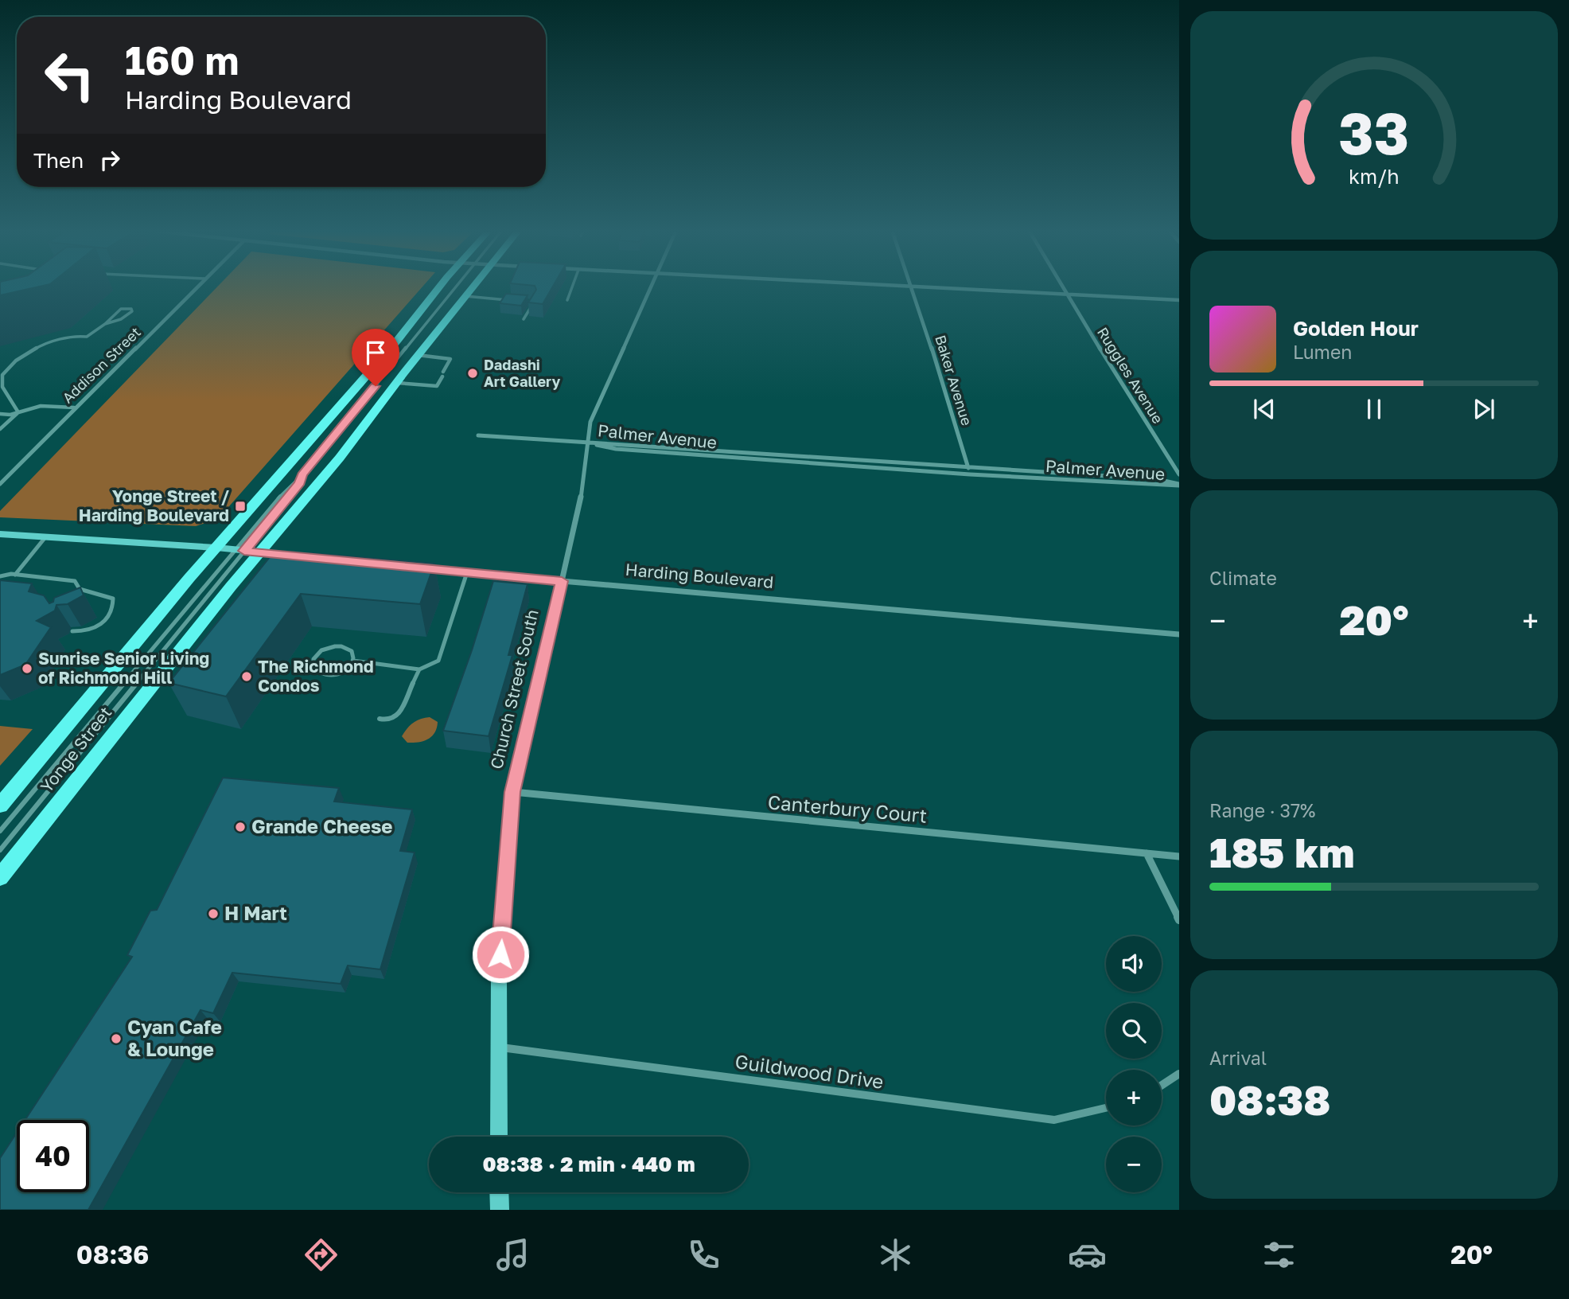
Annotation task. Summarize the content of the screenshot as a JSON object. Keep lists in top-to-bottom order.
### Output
{
  "streets": {
    "main road": ["Yonge Street"],
    "street": [
      "Addison Street",
      "Ruggles Avenue",
      "Baker Avenue",
      "Palmer Avenue",
      "Harding Boulevard",
      "Church Street South",
      "Canterbury Court",
      "Guildwood Drive"
    ]
  },
  "crossings": [
    ["Baker Avenue", "Palmer Avenue"],
    ["Palmer Avenue", "Church Street South"],
    ["Harding Boulevard", "Church Street South"],
    ["Church Street South", "Canterbury Court"],
    ["Church Street South", "Guildwood Drive"]
  ],
  "places": {
    "other": [
      "Dadashi Art Gallery",
      "Sunrise Senior Living of Richmond Hill",
      "The Richmond Condos",
      "Grande Cheese",
      "H Mart",
      "Cyan Cafe & Lounge"
    ],
    "transit": ["Yonge Street / Harding Boulevard"]
  },
  "page": {
    "turn": ["160 m", "Harding Boulevard"],
    "then": "Then",
    "song": ["Golden Hour", "Lumen"],
    "tile": [
      "Climate",
      ["Range · 37%", "185 km"],
      ["Arrival", "08:38"]
    ],
    "heat": ["−", "20°", "+"],
    "map_buttons": ["+", "−"],
    "limit": "40",
    "trip": "08:38 · 2 min · 440 m",
    "tabs": ["08:36", "20°"],
    "gauge": ["33", "km/h"]
  }
}
